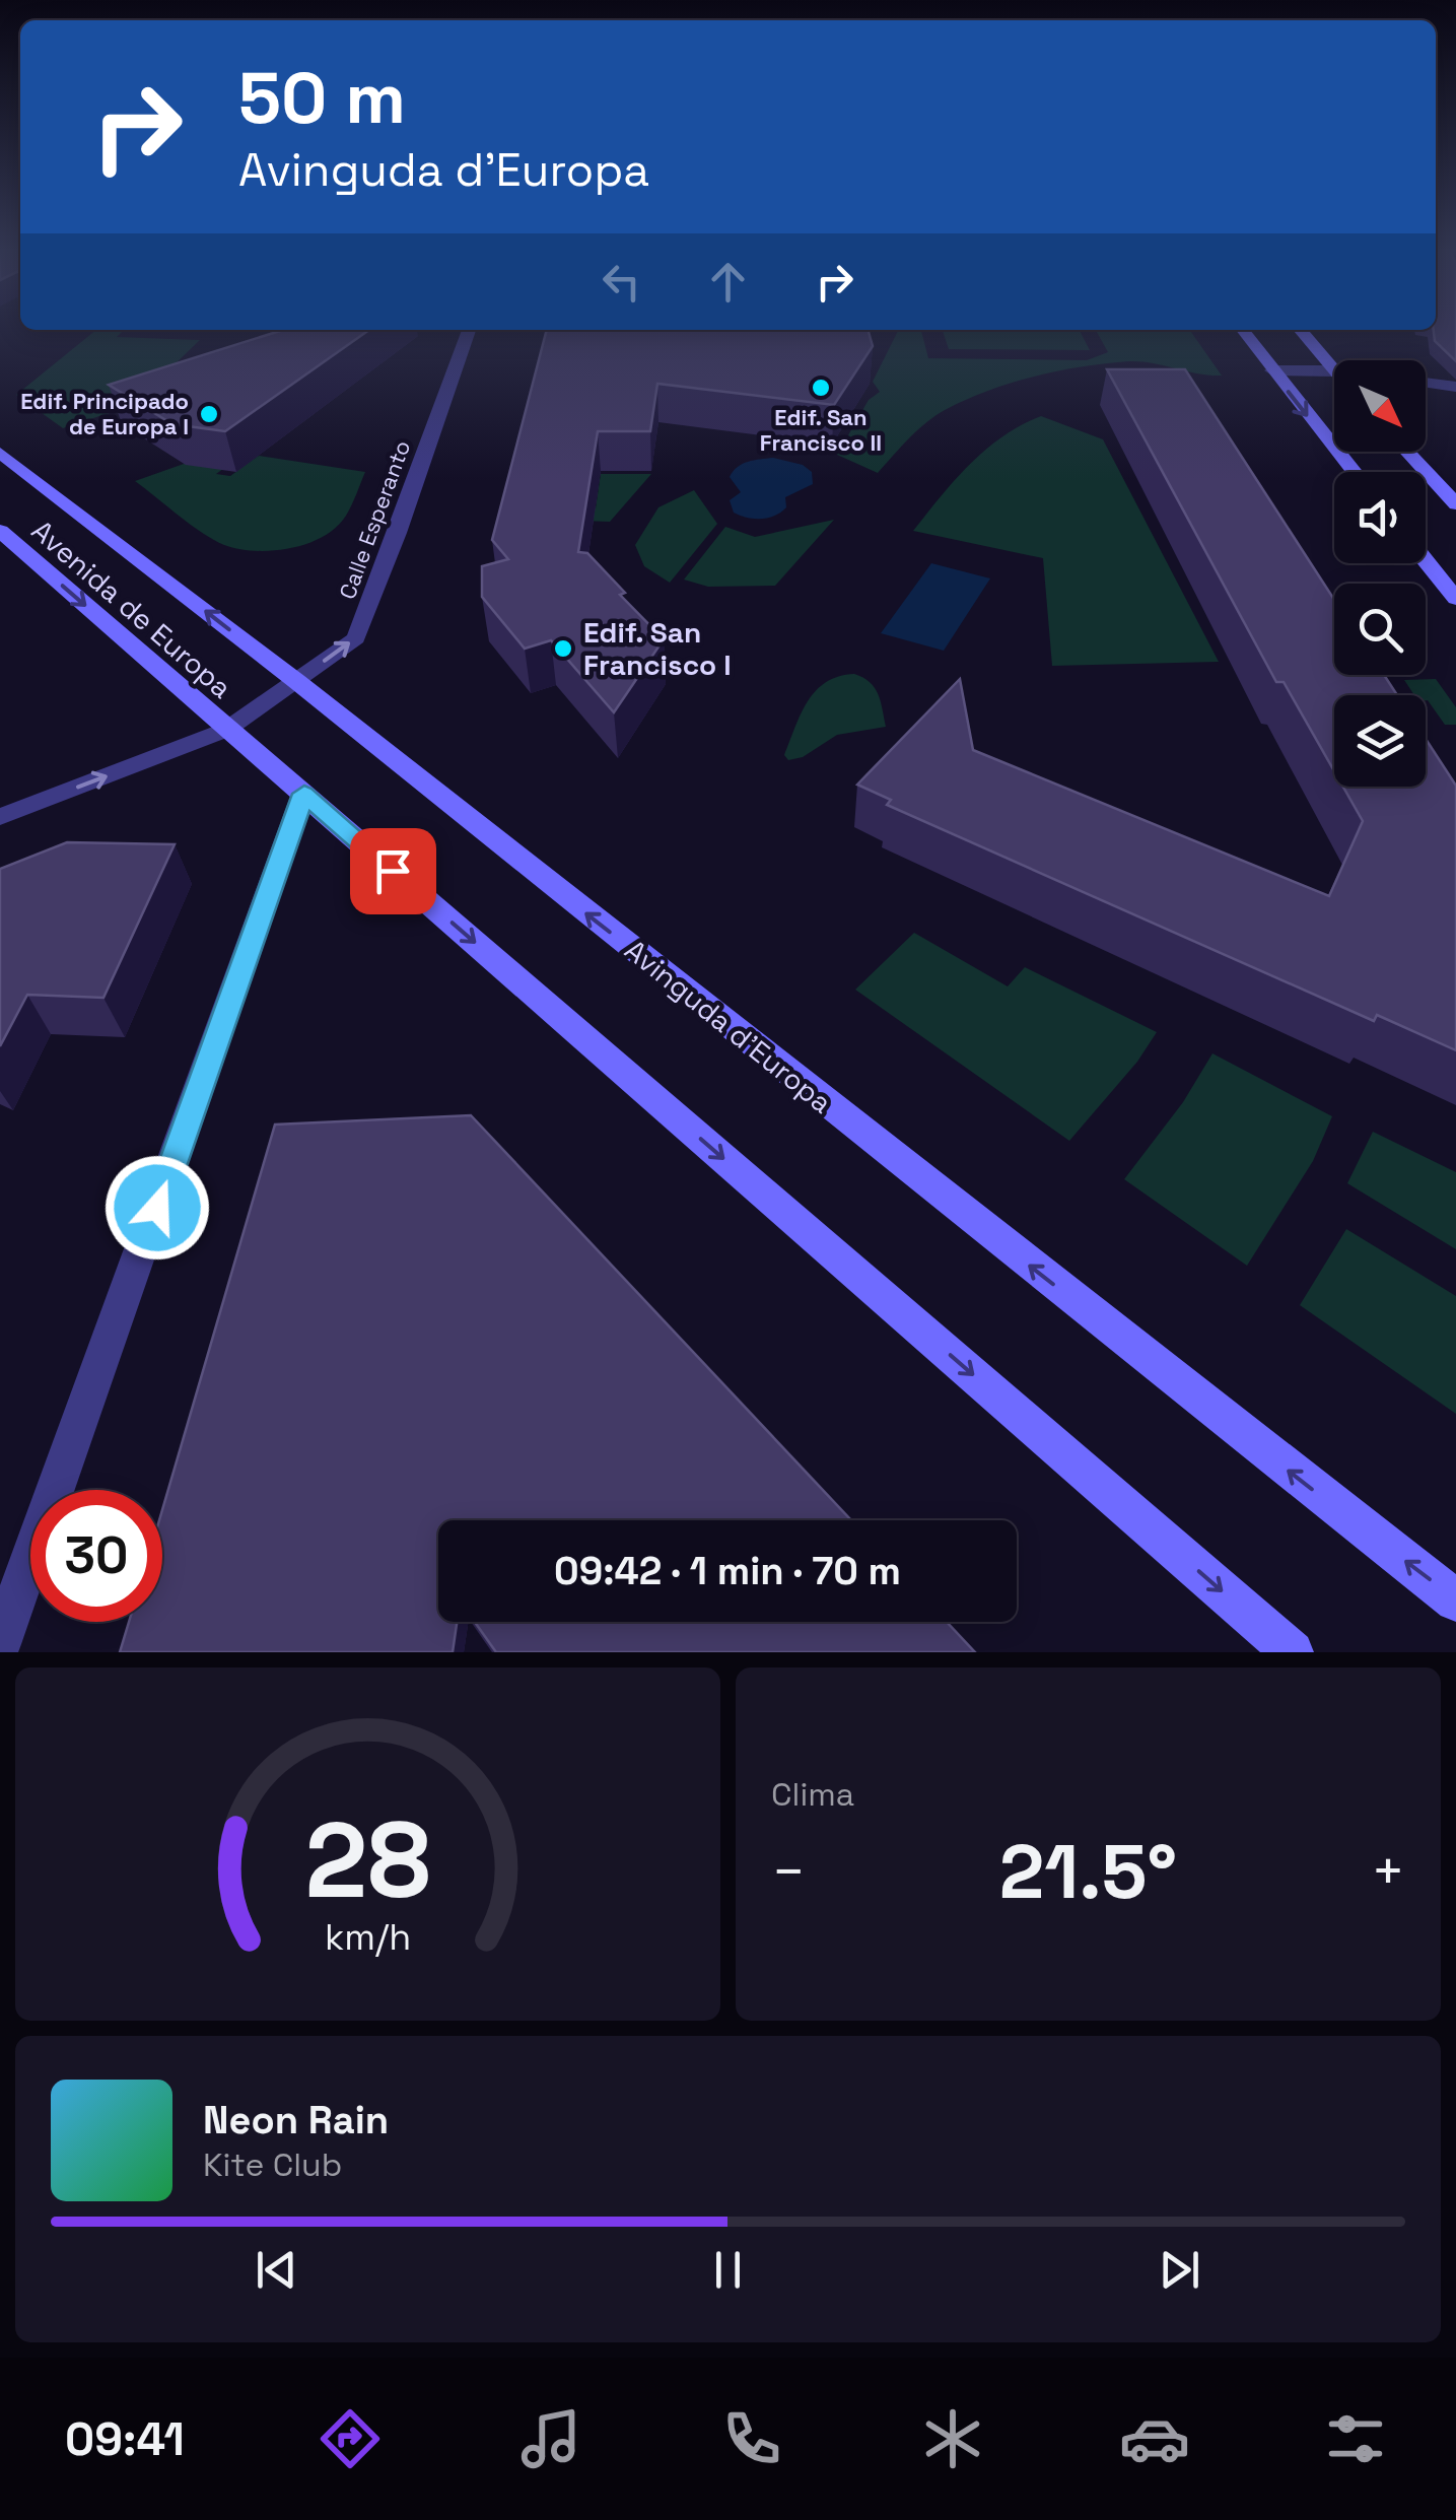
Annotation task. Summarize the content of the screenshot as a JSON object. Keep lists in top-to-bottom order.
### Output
{
  "streets": {
    "main road": ["Avenida de Europa", "Avinguda d'Europa"],
    "street": ["Calle Esperanto"]
  },
  "crossings": [
    ["Calle Esperanto", "Avenida de Europa"],
    ["Calle Esperanto", "Avinguda d'Europa"]
  ],
  "one_way": ["Calle Esperanto", "Avenida de Europa"],
  "places": ["Edif. San Francisco II", "Edif. Principado de Europa I", "Edif. San Francisco I"],
  "north": "bottom right",
  "page": {
    "turn": ["50 m", "Avinguda d'Europa"],
    "limit": "30",
    "trip": "09:42 · 1 min · 70 m",
    "tile": "Clima",
    "heat": ["−", "21.5°", "+"],
    "song": ["Neon Rain", "Kite Club"],
    "tabs": "09:41",
    "gauge": ["28", "km/h"]
  }
}
